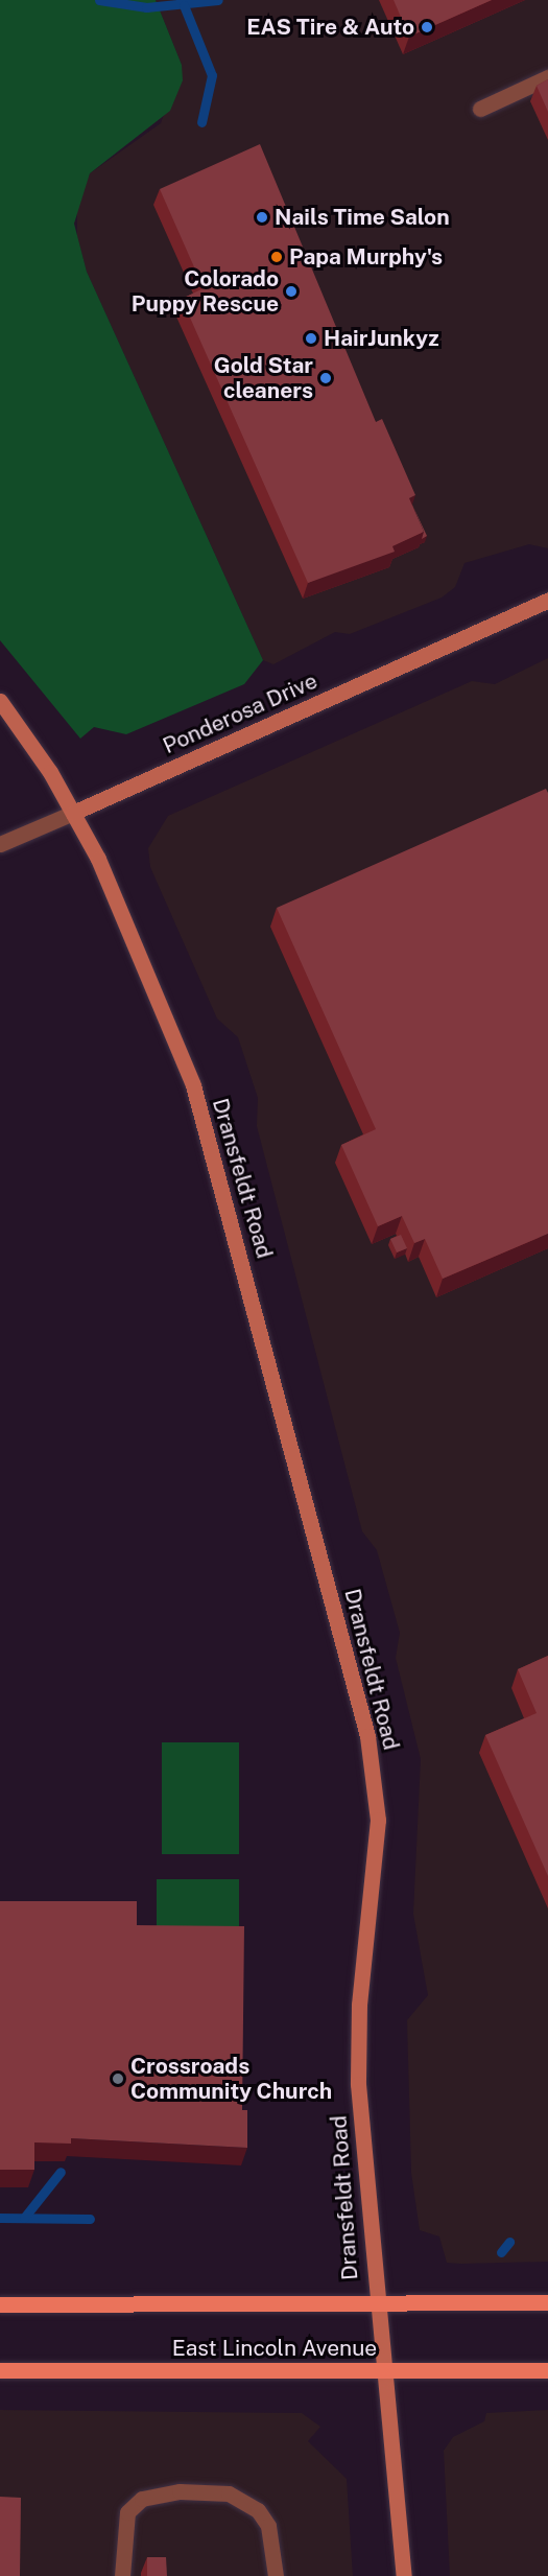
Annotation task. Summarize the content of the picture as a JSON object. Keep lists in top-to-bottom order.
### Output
{
  "streets": {
    "main road": ["East Lincoln Avenue"],
    "street": ["Ponderosa Drive", "Dransfeldt Road"]
  },
  "crossings": [
    ["Ponderosa Drive", "Dransfeldt Road"],
    ["Dransfeldt Road", "East Lincoln Avenue"]
  ],
  "places": [
    "EAS Tire & Auto",
    "Nails Time Salon",
    "Papa Murphy's",
    "Colorado Puppy Rescue",
    "HairJunkyz",
    "Gold Star cleaners",
    "Crossroads Community Church"
  ]
}
